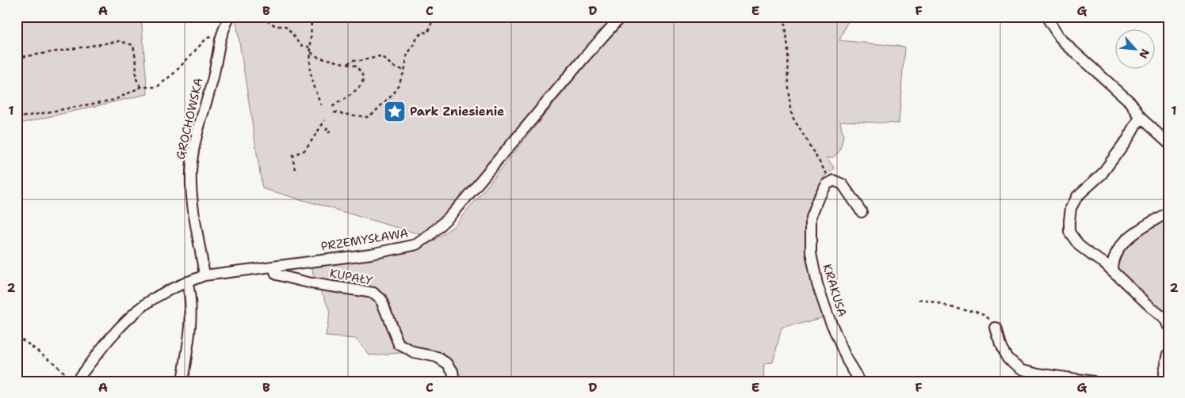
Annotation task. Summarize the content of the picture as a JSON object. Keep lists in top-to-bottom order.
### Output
{
  "streets": {
    "street": [
      "GROCHOWSKA",
      "PRZEMYSŁAWA",
      "KUPAŁY",
      "KRAKUSA"
    ]
  },
  "crossings": [
    ["GROCHOWSKA", "PRZEMYSŁAWA"],
    ["PRZEMYSŁAWA", "KUPAŁY"]
  ],
  "places": {
    "place": ["Park Zniesienie"]
  },
  "north": "bottom right",
  "grid": {
    "columns": [
      "A",
      "B",
      "C",
      "D",
      "E",
      "F",
      "G"
    ],
    "rows": ["1", "2"]
  }
}
